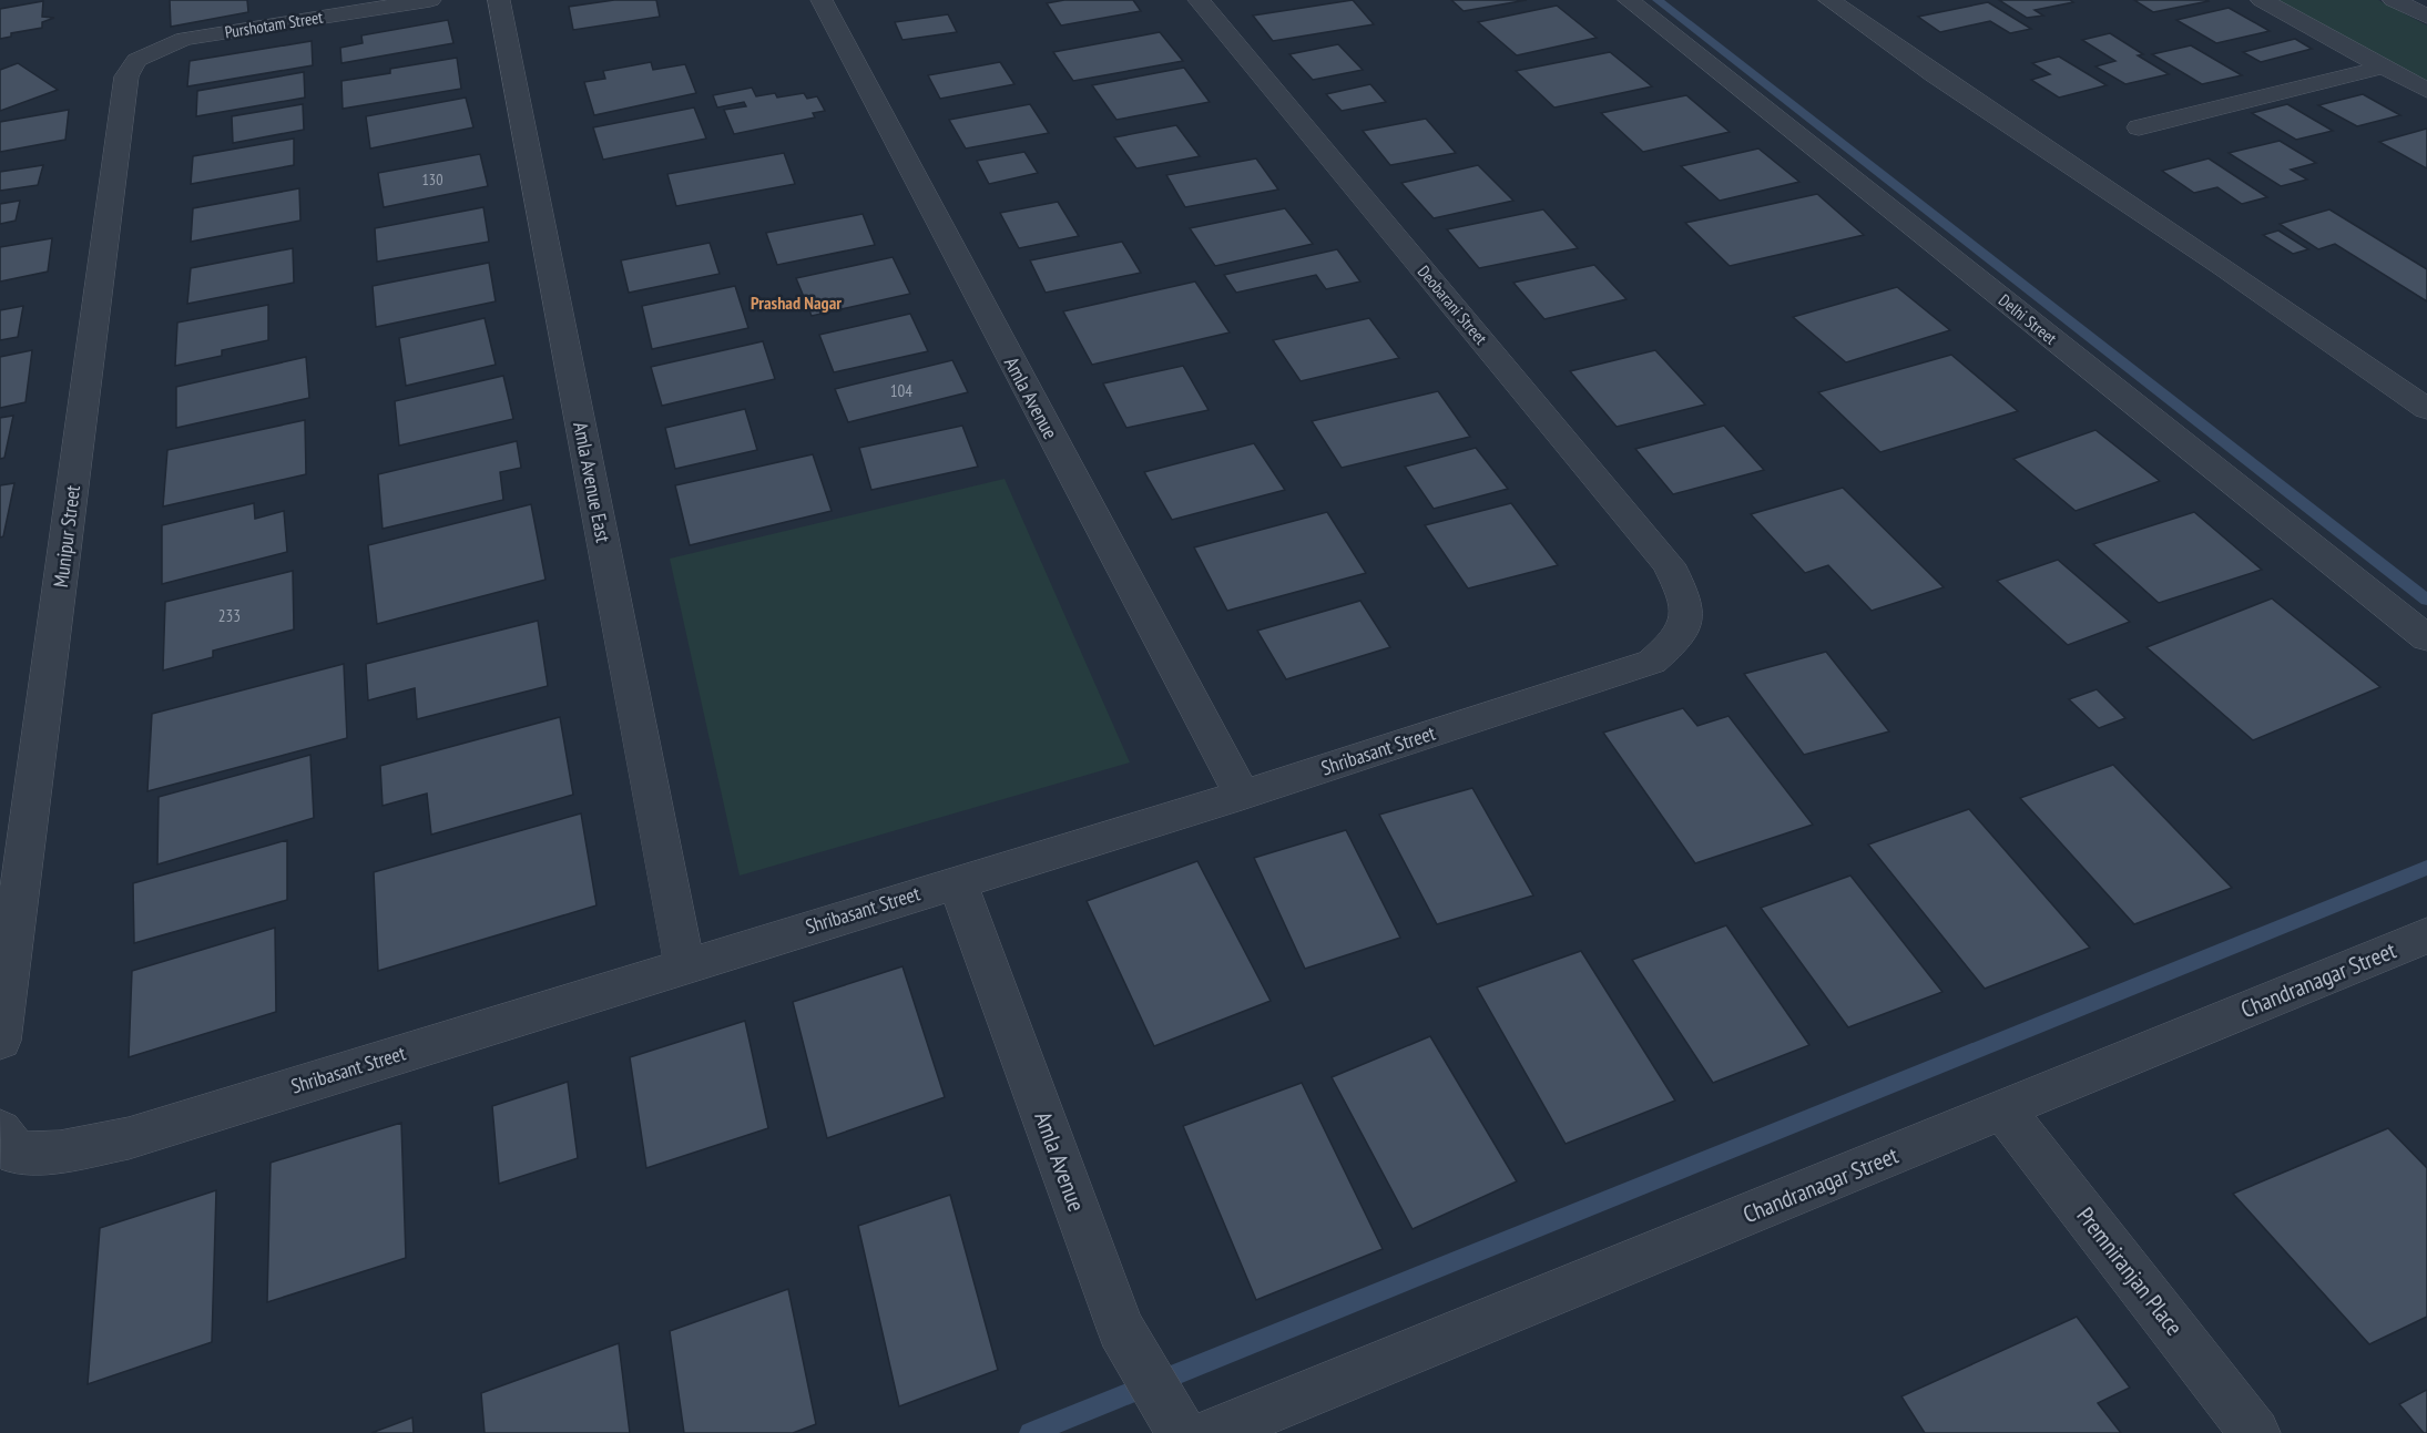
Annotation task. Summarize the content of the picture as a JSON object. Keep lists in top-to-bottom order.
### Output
{
  "streets": {
    "street": [
      "Purshotam Street",
      "Deobarani Street",
      "Delhi Street",
      "Amla Avenue",
      "Amla Avenue East",
      "Munipur Street",
      "Shribasant Street",
      "Chandranagar Street",
      "Premniranjan Place"
    ]
  },
  "crossings": [
    ["Purshotam Street", "Munipur Street"],
    ["Deobarani Street", "Shribasant Street"],
    ["Amla Avenue", "Shribasant Street"],
    ["Amla Avenue East", "Shribasant Street"],
    ["Chandranagar Street", "Premniranjan Place"]
  ],
  "districts": ["Prashad Nagar"],
  "house_numbers": ["130", "104", "233"]
}
